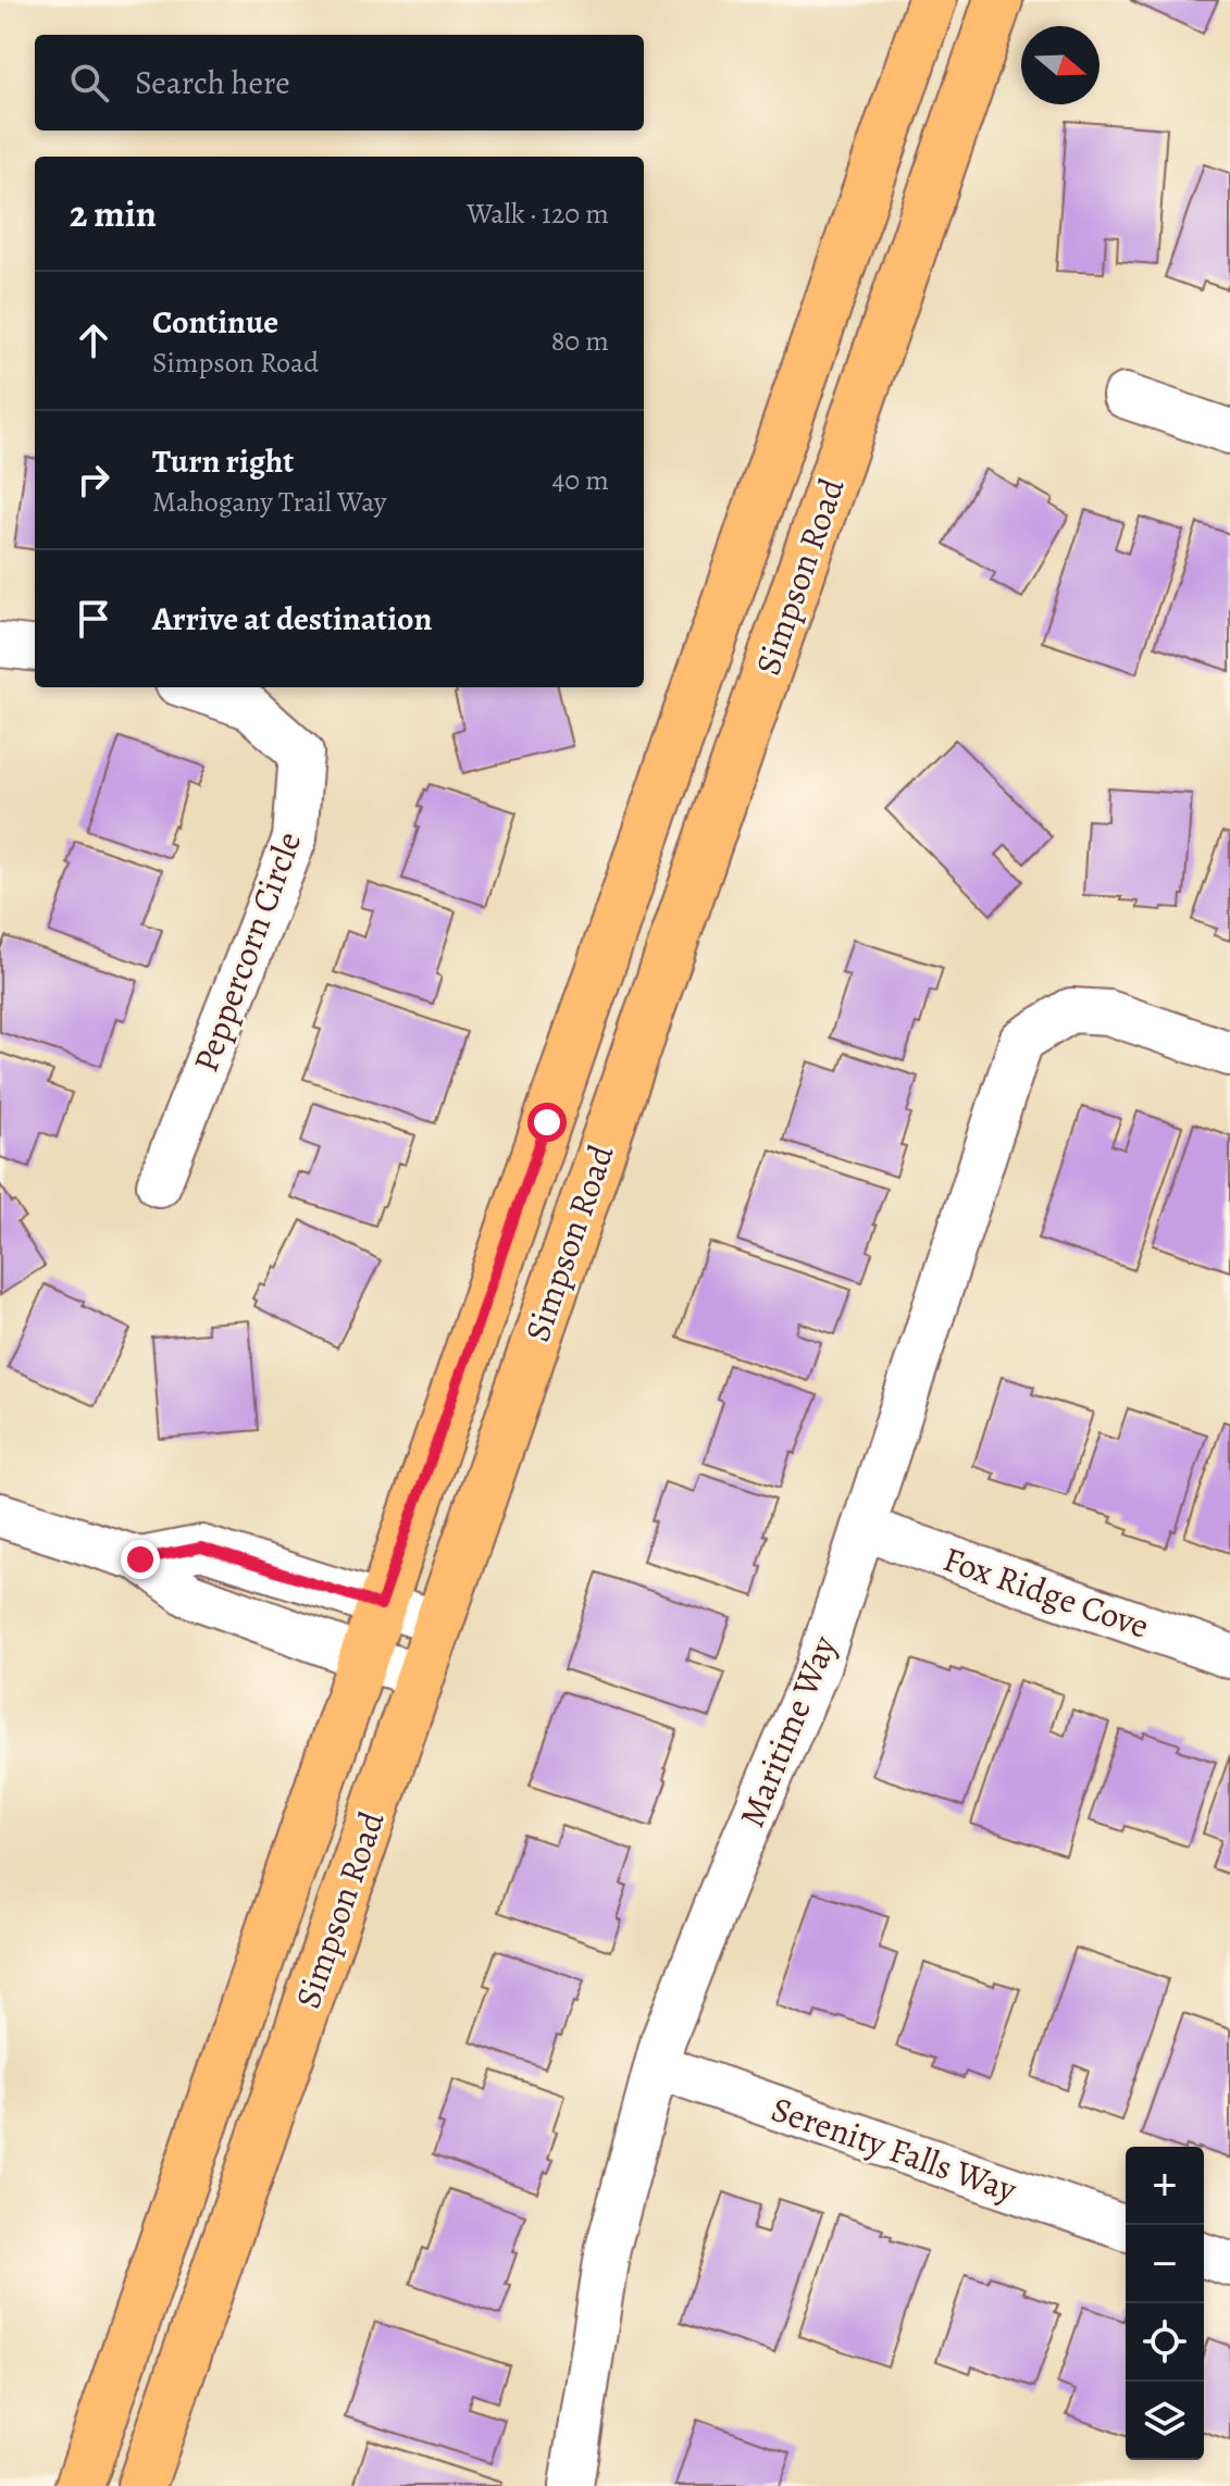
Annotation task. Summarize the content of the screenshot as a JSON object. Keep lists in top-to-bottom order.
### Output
{
  "streets": {
    "main road": ["Simpson Road"],
    "street": [
      "Peppercorn Circle",
      "Fox Ridge Cove",
      "Maritime Way",
      "Serenity Falls Way"
    ]
  },
  "crossings": [
    ["Fox Ridge Cove", "Maritime Way"],
    ["Maritime Way", "Serenity Falls Way"]
  ],
  "north": "right",
  "page": {
    "search": "Search here",
    "heading": ["2 min", "Walk · 120 m"],
    "list": [
      ["Continue", "Simpson Road", "80 m"],
      ["Turn right", "Mahogany Trail Way", "40 m"],
      "Arrive at destination"
    ],
    "map_buttons": ["+", "−"]
  }
}
